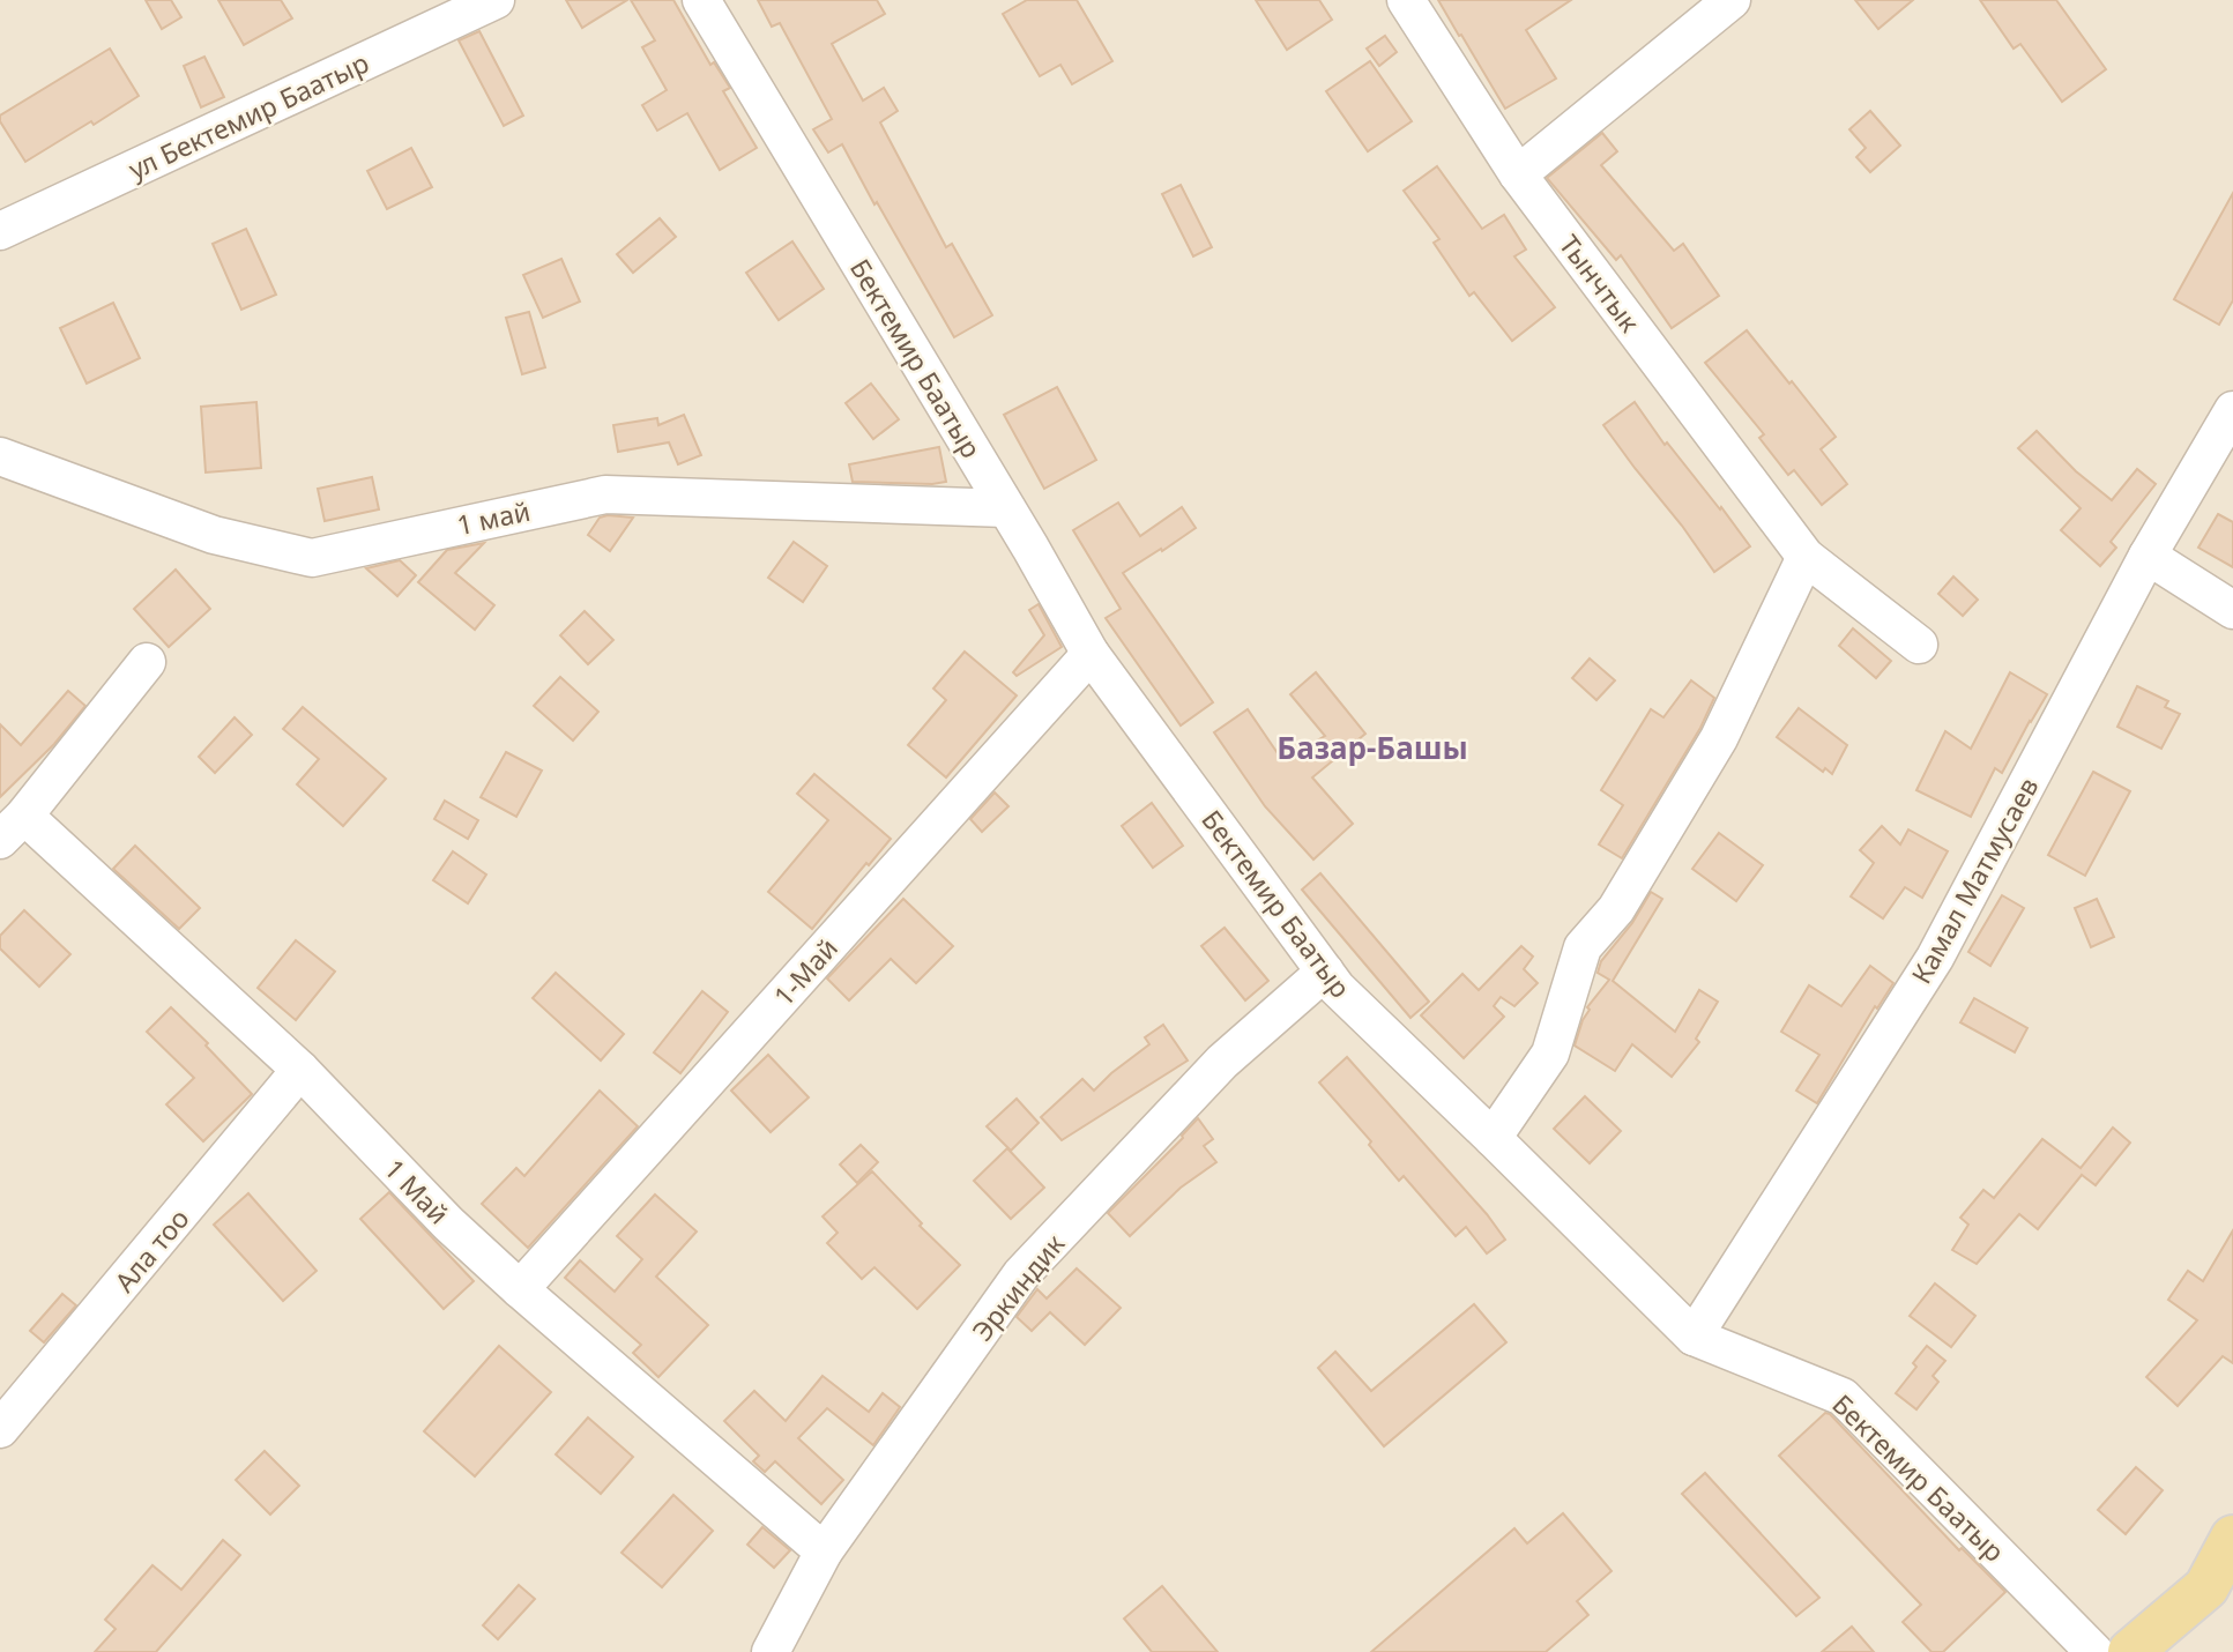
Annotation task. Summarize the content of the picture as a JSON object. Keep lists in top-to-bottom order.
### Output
{
  "streets": {
    "street": [
      "ул Бектемир Баатыр",
      "Тынчтык",
      "Бектемир Баатыр",
      "1 май",
      "Камал Матмусаев",
      "1-Май",
      "1 Май",
      "Ала тоо",
      "Эркиндик"
    ]
  },
  "crossings": [
    ["Бектемир Баатыр", "1 май"],
    ["Бектемир Баатыр", "Камал Матмусаев"],
    ["Бектемир Баатыр", "1-Май"],
    ["Бектемир Баатыр", "Эркиндик"],
    ["1-Май", "1 Май"],
    ["1 Май", "Ала тоо"],
    ["1 Май", "Эркиндик"]
  ],
  "districts": ["Базар-Башы"]
}
